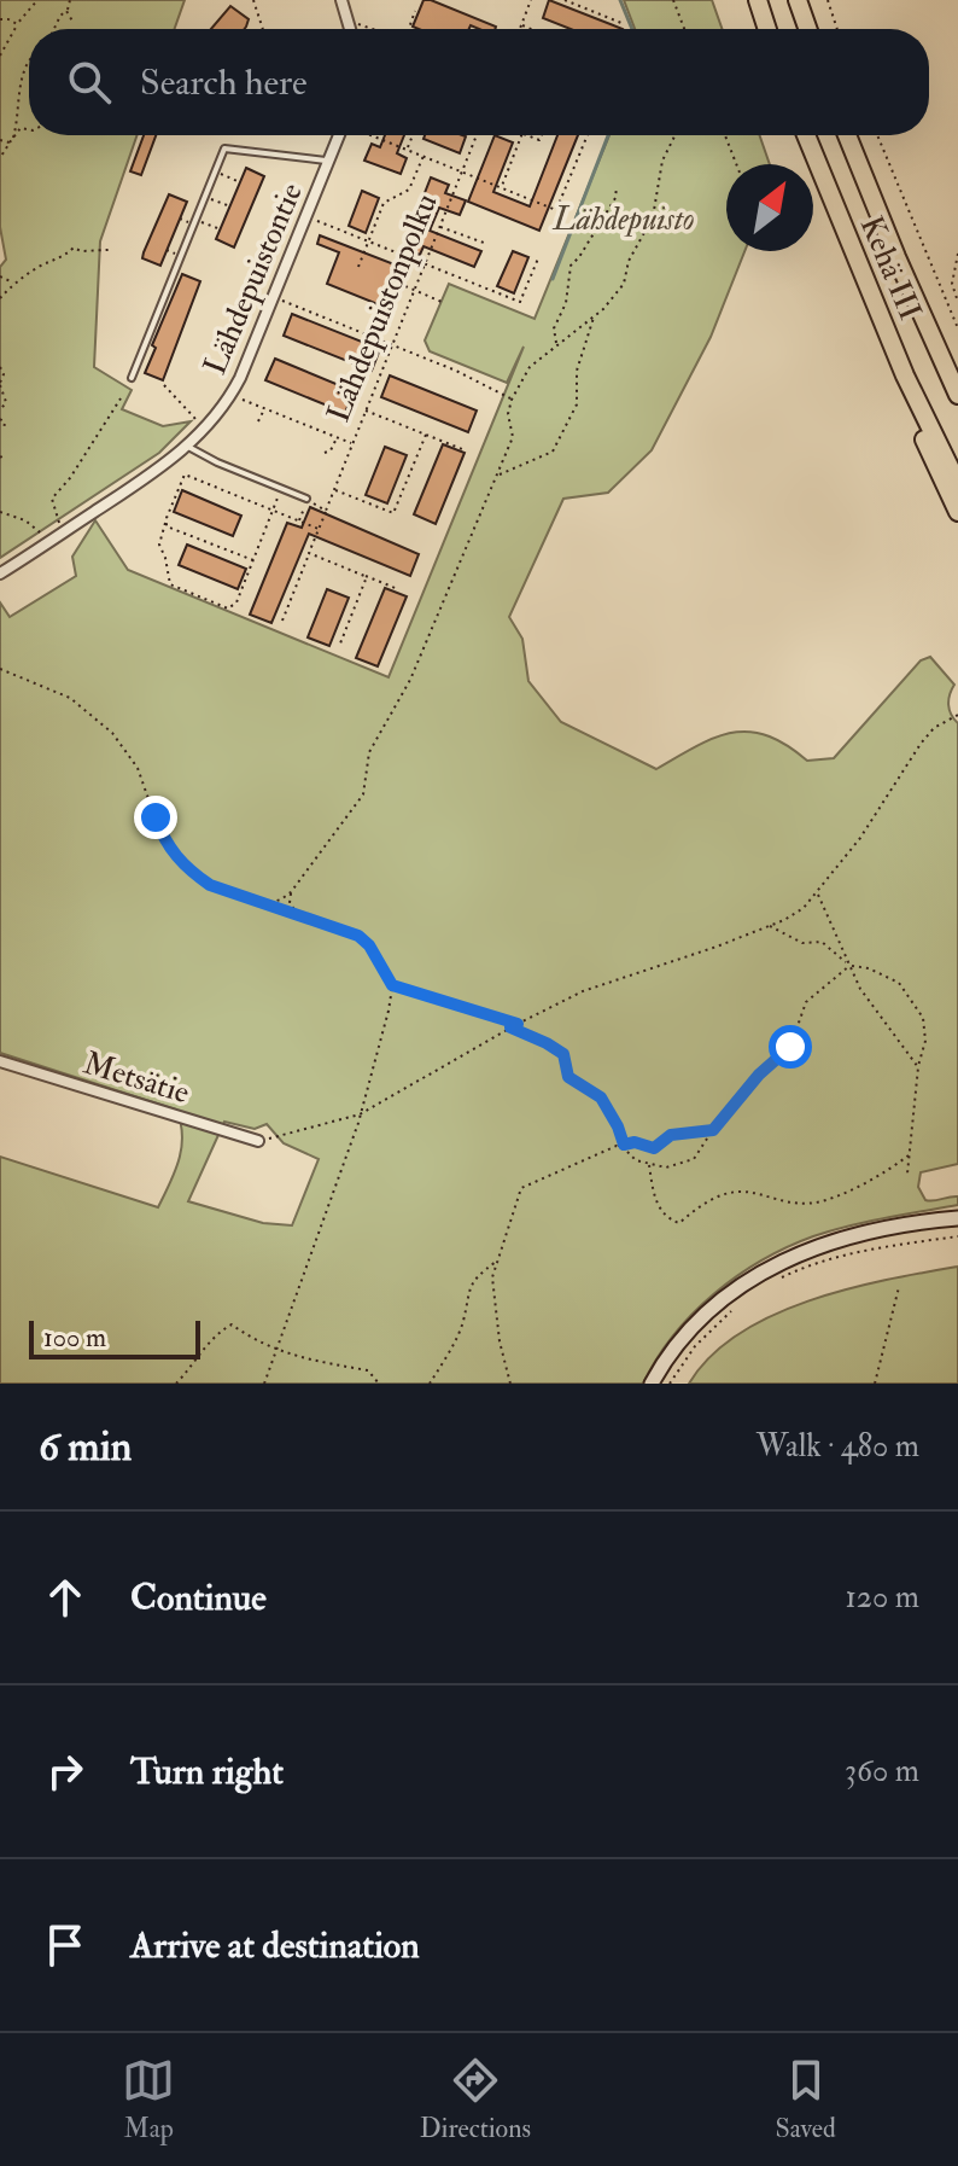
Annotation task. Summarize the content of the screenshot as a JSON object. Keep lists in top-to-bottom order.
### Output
{
  "streets": {
    "highway": ["Kehä III"],
    "street": ["Lähdepuistontie", "Metsätie"],
    "path": ["Lähdepuistonpolku"]
  },
  "crossings": [
    ["Lähdepuistontie", "Lähdepuistonpolku"]
  ],
  "parks": ["Lähdepuisto"],
  "scale_bar": "100 m",
  "north": "top right",
  "page": {
    "search": "Search here",
    "scale": "100 m",
    "heading": ["6 min", "Walk · 480 m"],
    "list": [
      ["Continue", "120 m"],
      ["Turn right", "360 m"],
      "Arrive at destination"
    ],
    "nav": ["Map", "Directions", "Saved"]
  }
}
